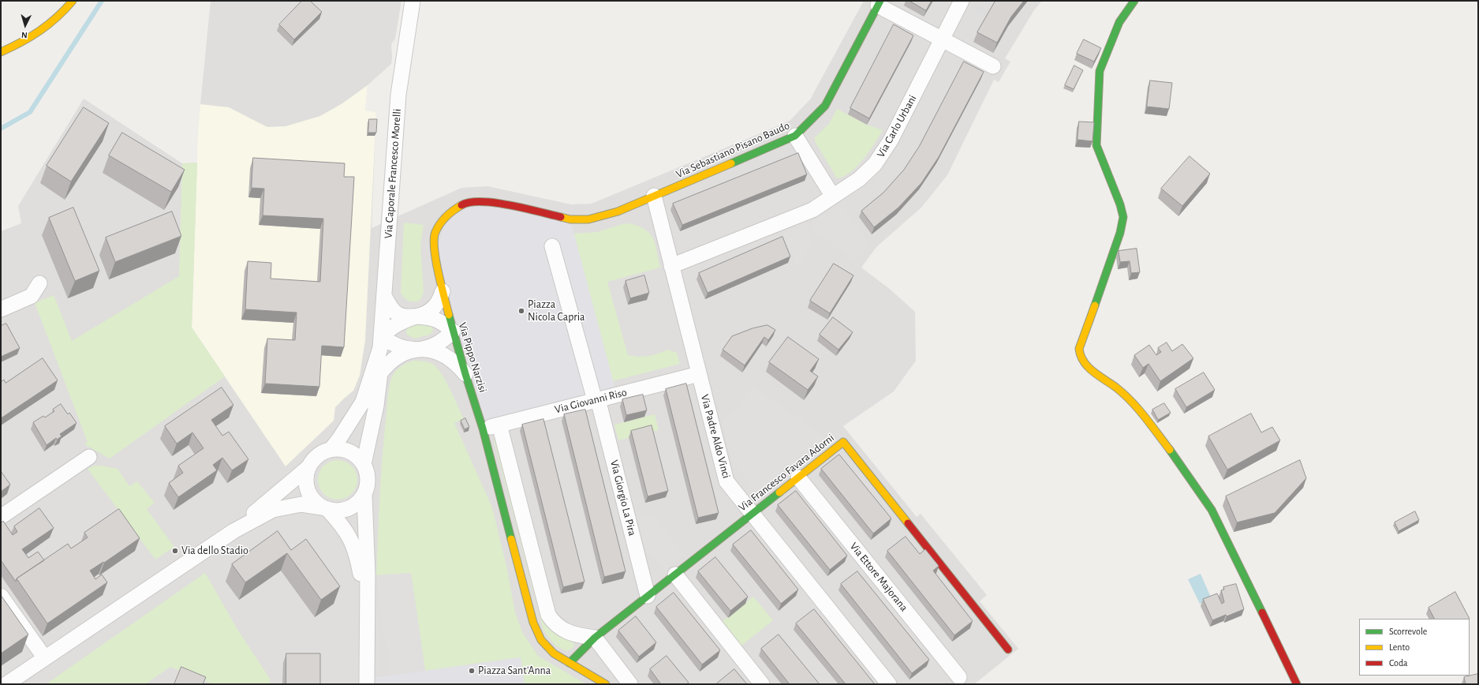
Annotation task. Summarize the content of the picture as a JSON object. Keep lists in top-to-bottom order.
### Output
{
  "streets": {
    "street": [
      "Via Carlo Urbani",
      "Via Sebastiano Pisano Baudo",
      "Via Caporale Francesco Morelli",
      "Via Pippo Narzisi",
      "Via Giovanni Riso",
      "Via Padre Aldo Vinci",
      "Via Francesco Favara Adorni",
      "Via Giorgio La Pira",
      "Via Ettore Majorana"
    ]
  },
  "crossings": [
    ["Via Carlo Urbani", "Via Padre Aldo Vinci"],
    ["Via Sebastiano Pisano Baudo", "Via Pippo Narzisi"],
    ["Via Sebastiano Pisano Baudo", "Via Padre Aldo Vinci"],
    ["Via Pippo Narzisi", "Via Giovanni Riso"],
    ["Via Pippo Narzisi", "Via Padre Aldo Vinci"],
    ["Via Pippo Narzisi", "Via Francesco Favara Adorni"],
    ["Via Giovanni Riso", "Via Padre Aldo Vinci"],
    ["Via Giovanni Riso", "Via Giorgio La Pira"],
    ["Via Padre Aldo Vinci", "Via Francesco Favara Adorni"],
    ["Via Francesco Favara Adorni", "Via Giorgio La Pira"],
    ["Via Francesco Favara Adorni", "Via Ettore Majorana"]
  ],
  "places": ["Piazza Nicola Capria", "Via dello Stadio", "Piazza Sant'Anna"],
  "legend": ["Scorrevole", "Lento", "Coda"],
  "north": "bottom"
}
